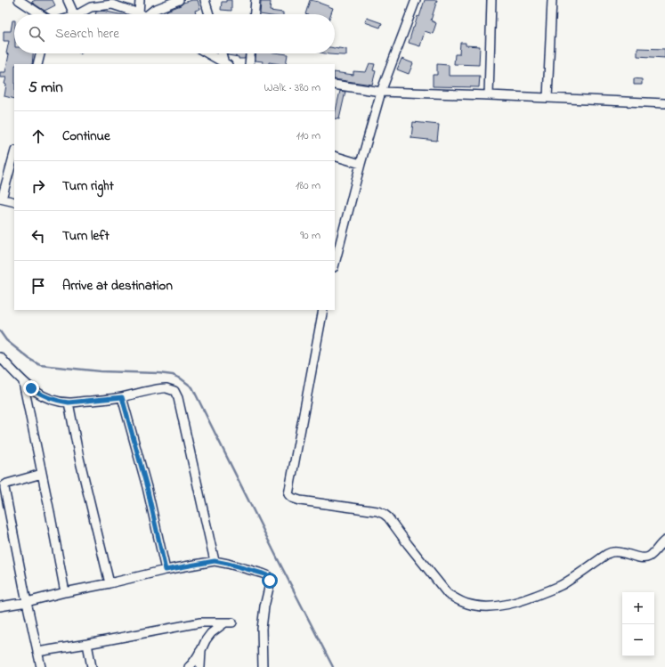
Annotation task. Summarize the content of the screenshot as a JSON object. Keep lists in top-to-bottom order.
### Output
{
  "page": {
    "search": "Search here",
    "heading": ["5 min", "Walk · 380 m"],
    "list": [
      ["Continue", "110 m"],
      ["Turn right", "180 m"],
      ["Turn left", "90 m"],
      "Arrive at destination"
    ],
    "map_buttons": ["+", "−"]
  }
}
